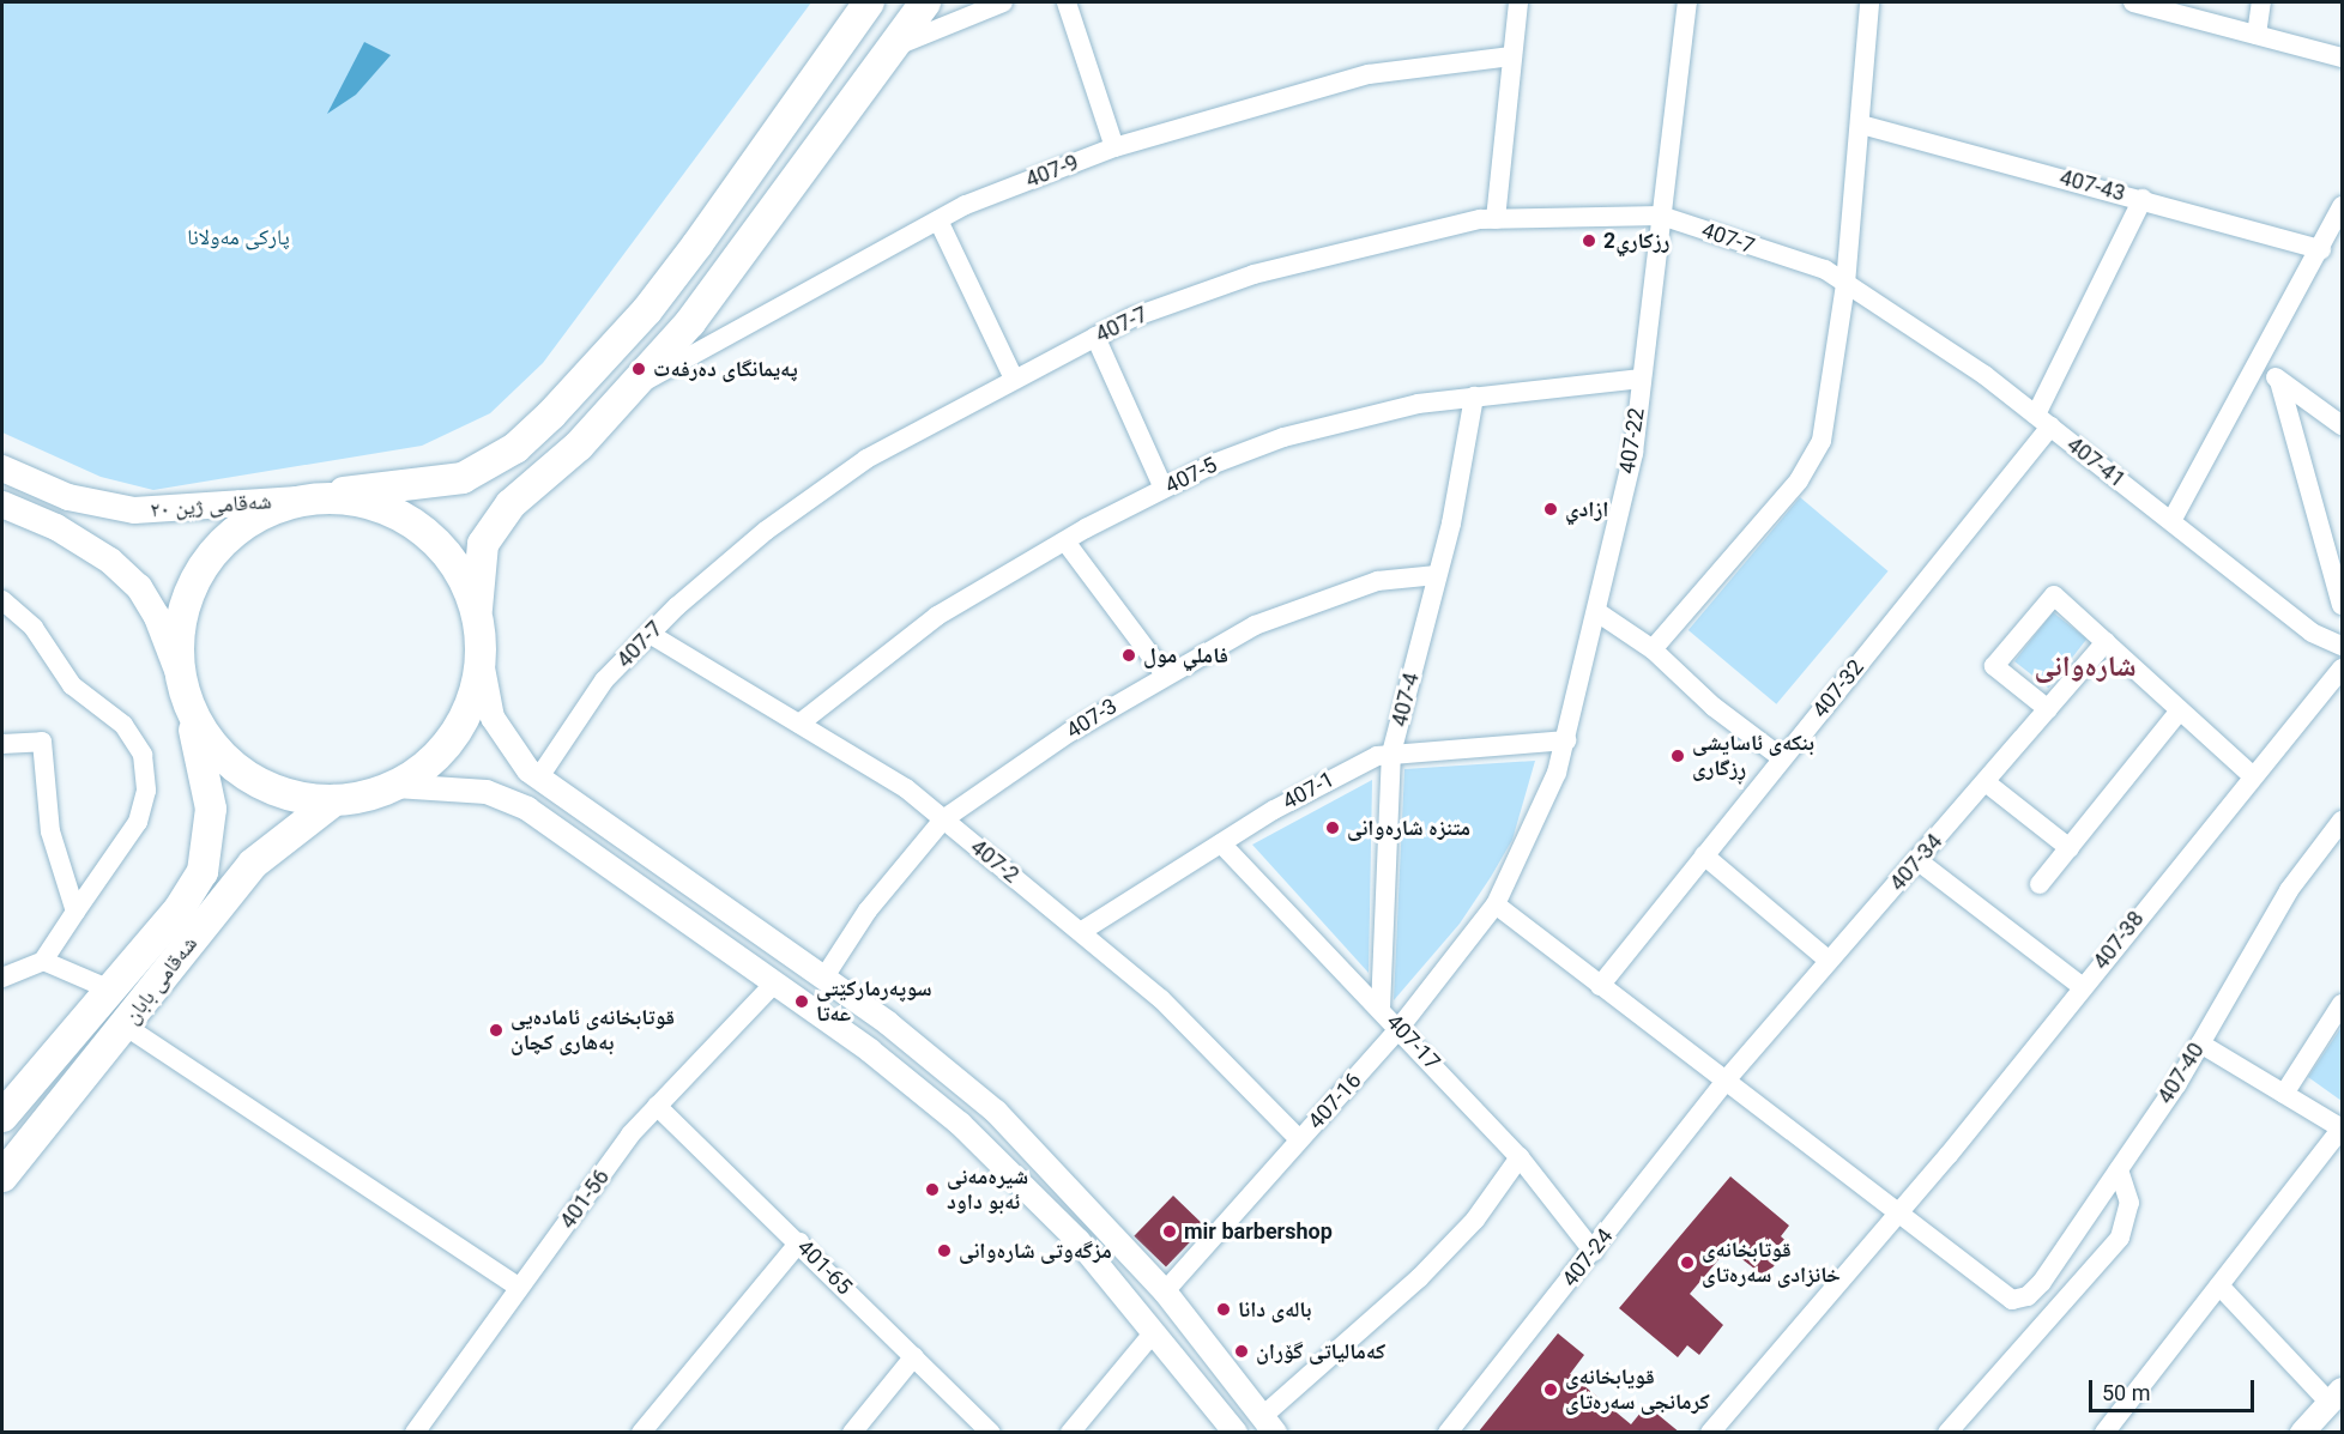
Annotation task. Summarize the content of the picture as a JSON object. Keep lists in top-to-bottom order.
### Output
{
  "streets": {
    "main road": ["شەقامی ژین ٢٠", "شەقامی بابان"],
    "street": [
      "407-9",
      "407-43",
      "407-7",
      "407-22",
      "407-41",
      "407-5",
      "407-32",
      "407-4",
      "407-3",
      "407-1",
      "407-2",
      "407-34",
      "407-38",
      "407-17",
      "407-40",
      "407-16",
      "401-56",
      "407-24",
      "401-65"
    ]
  },
  "crossings": [
    ["407-43", "407-32"],
    ["407-7", "407-22"],
    ["407-7", "407-41"],
    ["407-7", "407-2"],
    ["407-22", "407-5"],
    ["407-22", "407-1"],
    ["407-22", "407-16"],
    ["407-41", "407-32"],
    ["407-5", "407-4"],
    ["407-5", "407-2"],
    ["407-4", "407-3"],
    ["407-4", "407-1"],
    ["407-4", "407-17"],
    ["407-3", "407-2"],
    ["407-1", "407-2"],
    ["407-1", "407-17"],
    ["407-2", "407-16"],
    ["407-34", "407-24"],
    ["407-38", "407-40"],
    ["407-17", "407-16"],
    ["407-17", "407-24"],
    ["401-56", "401-65"]
  ],
  "districts": ["شارەوانی"],
  "parks": ["پارکی مەولانا"],
  "places": [
    "رزكاري2",
    "پەیمانگای دەرفەت",
    "ازادي",
    "فاملي مول",
    "بنکەی ئاسایشی ڕزگاری",
    "متنزه شارەوانی",
    "سوپەرمارکێتی عەتا",
    "قوتابخانەی ئامادەیی بەهاری کچان",
    "شیرەمەنی ئەبو داود",
    "mir barbershop",
    "مزگەوتی شارەوانی",
    "قوتابخانەی خانزادی سەرەتای",
    "بالەی دانا",
    "کەمالیاتی گۆران",
    "قویابخانەی کرمانجی سەرەتای"
  ],
  "scale_bar": "50 m"
}
